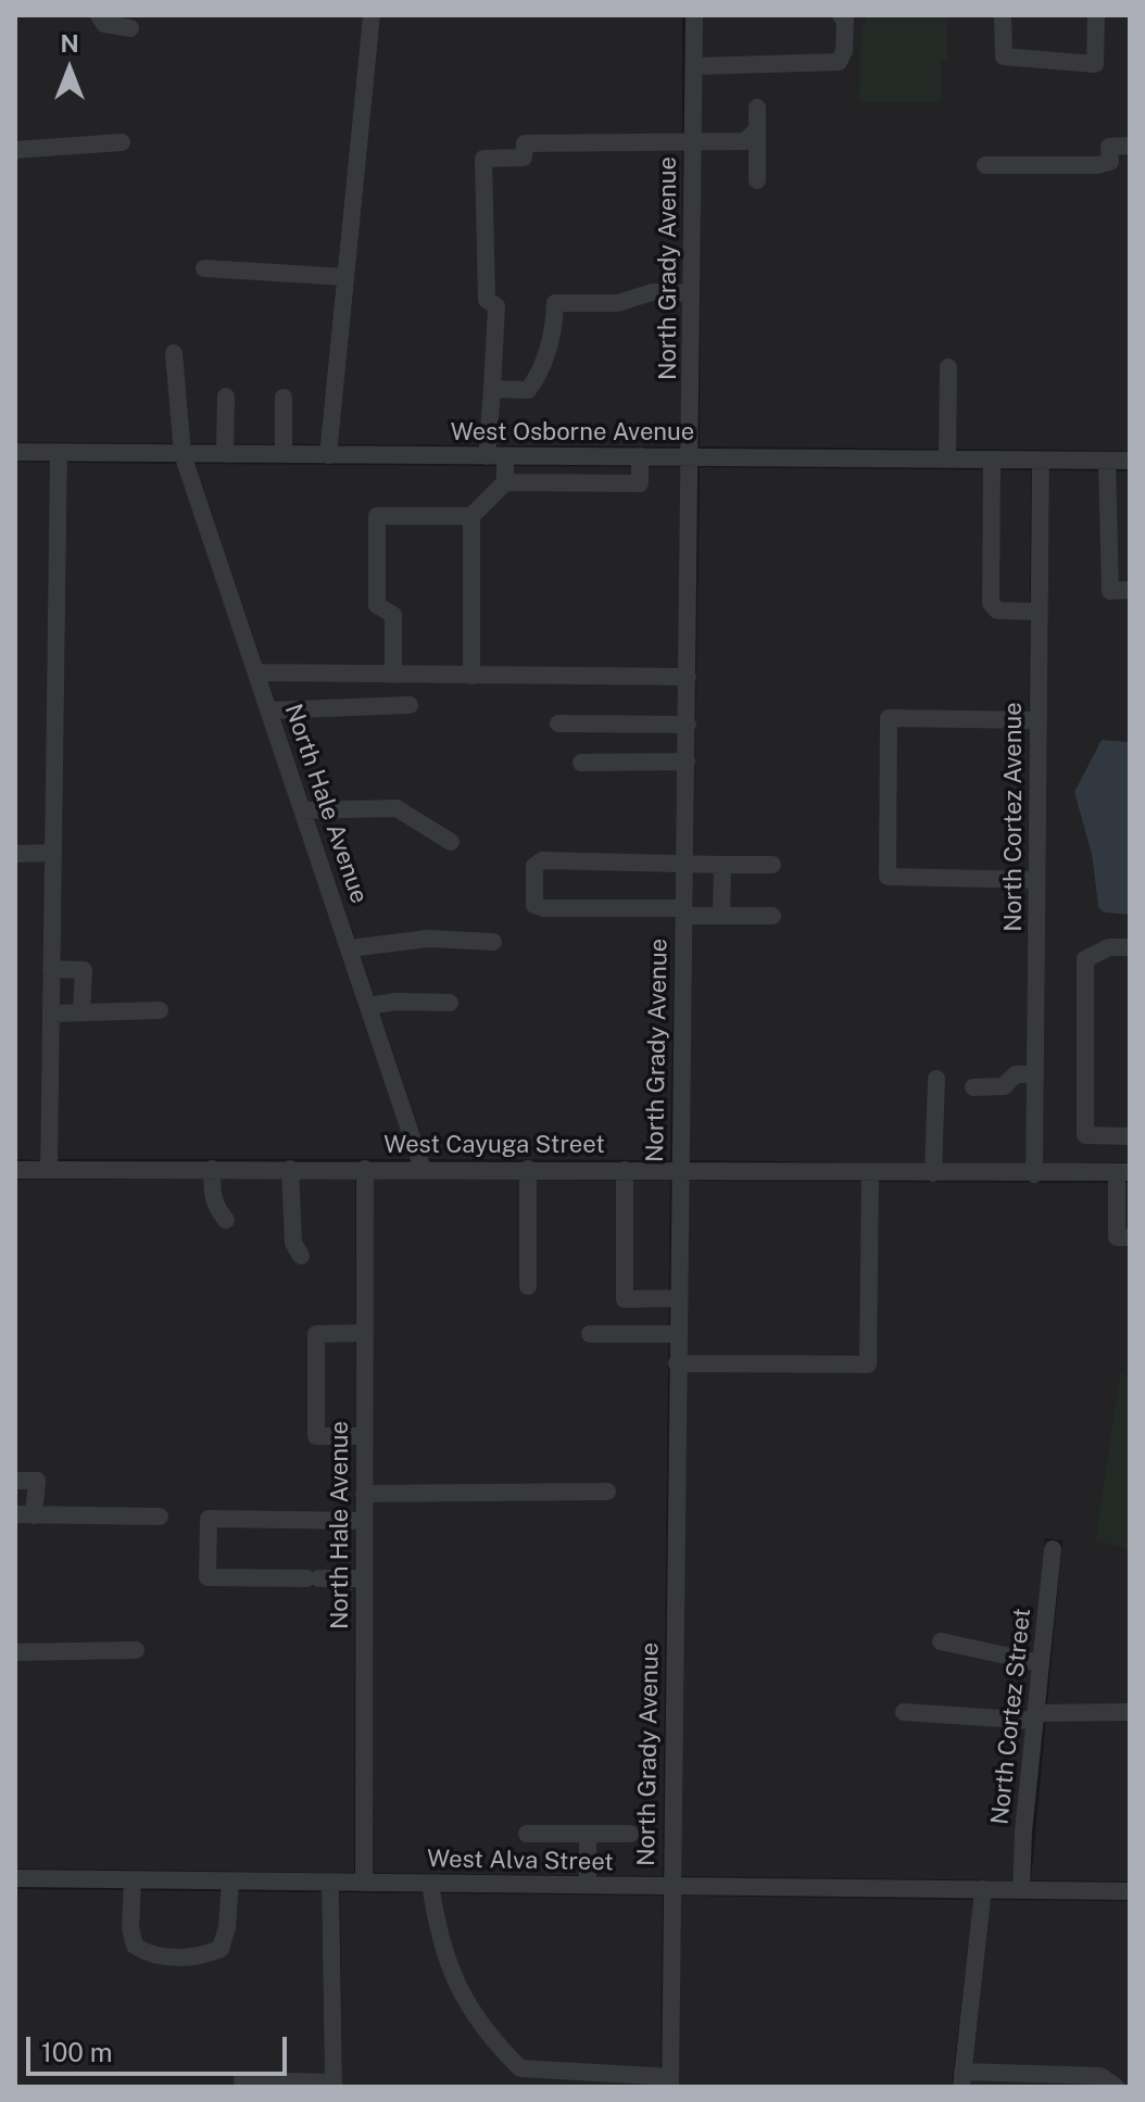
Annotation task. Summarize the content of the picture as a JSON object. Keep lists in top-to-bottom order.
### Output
{
  "streets": {
    "street": [
      "North Grady Avenue",
      "West Osborne Avenue",
      "North Hale Avenue",
      "North Cortez Avenue",
      "West Cayuga Street",
      "North Cortez Street",
      "West Alva Street"
    ]
  },
  "crossings": [
    ["North Grady Avenue", "West Osborne Avenue"],
    ["North Grady Avenue", "West Cayuga Street"],
    ["North Grady Avenue", "West Alva Street"],
    ["West Osborne Avenue", "North Hale Avenue"],
    ["West Osborne Avenue", "North Cortez Avenue"],
    ["North Hale Avenue", "West Cayuga Street"],
    ["North Hale Avenue", "West Alva Street"],
    ["North Cortez Avenue", "West Cayuga Street"],
    ["North Cortez Street", "West Alva Street"]
  ],
  "scale_bar": "100 m",
  "north": "top"
}
